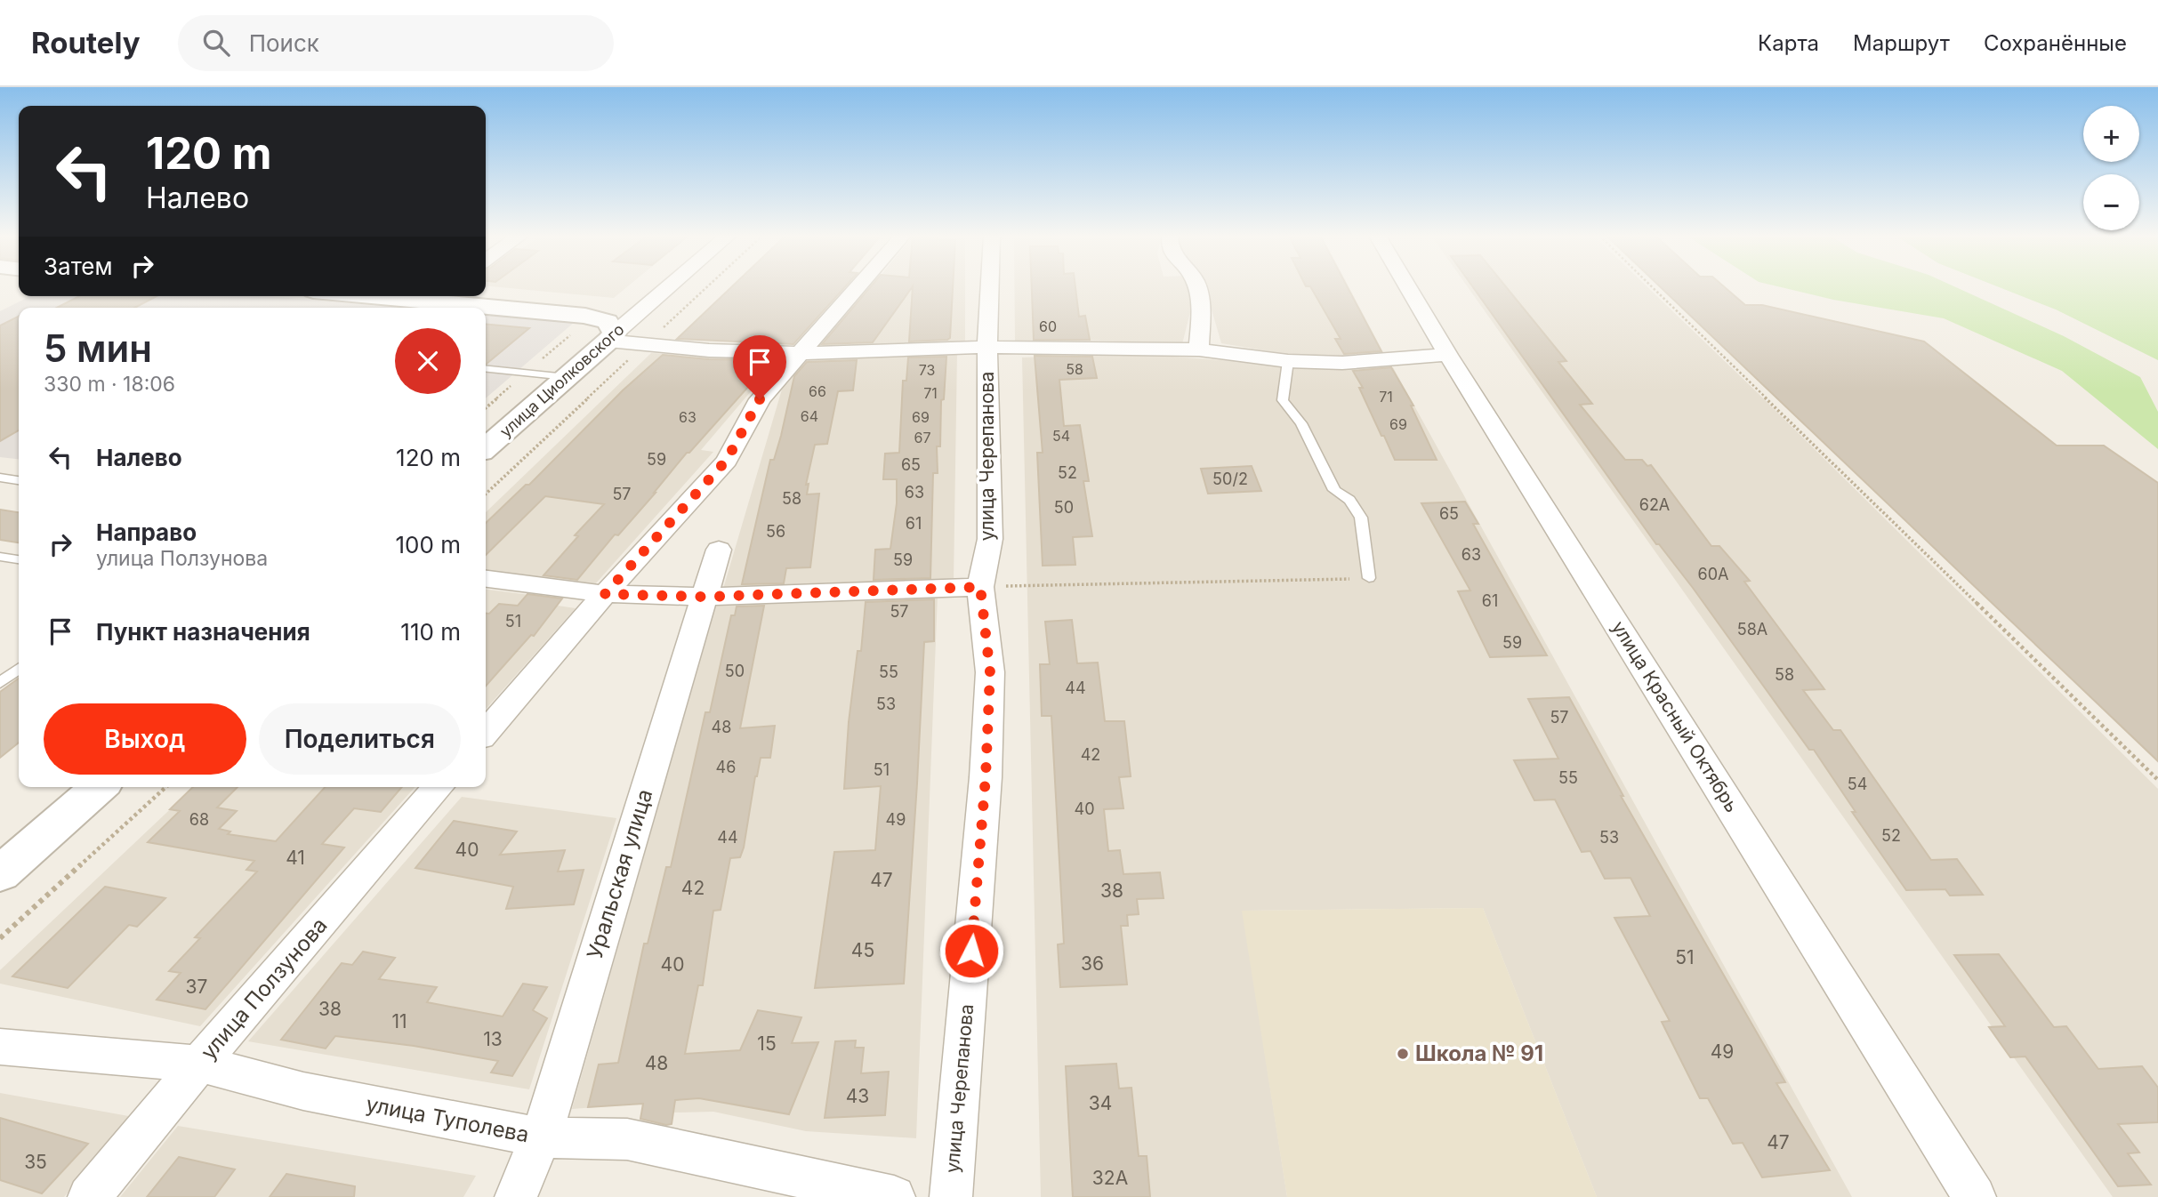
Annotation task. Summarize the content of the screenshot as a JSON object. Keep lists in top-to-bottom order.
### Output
{
  "streets": {
    "street": [
      "улица Циолковского",
      "улица Черепанова",
      "улица Красный Октябрь",
      "Уральская улица",
      "улица Ползунова",
      "улица Туполева"
    ]
  },
  "crossings": [
    ["Уральская улица", "улица Туполева"],
    ["улица Ползунова", "улица Туполева"]
  ],
  "places": ["Школа № 91"],
  "house_numbers": [
    "60",
    "58",
    "73",
    "66",
    "71",
    "71",
    "64",
    "63",
    "69",
    "69",
    "54",
    "67",
    "59",
    "65",
    "52",
    "50/2",
    "63",
    "57",
    "58",
    "62А",
    "50",
    "65",
    "61",
    "56",
    "63",
    "59",
    "60А",
    "61",
    "57",
    "51",
    "58А",
    "59",
    "50",
    "55",
    "58",
    "44",
    "53",
    "57",
    "48",
    "42",
    "46",
    "51",
    "55",
    "54",
    "40",
    "68",
    "49",
    "52",
    "44",
    "53",
    "40",
    "41",
    "47",
    "42",
    "38",
    "45",
    "51",
    "36",
    "40",
    "37",
    "38",
    "11",
    "13",
    "15",
    "49",
    "48",
    "43",
    "34",
    "47",
    "35",
    "32А"
  ],
  "page": {
    "header": "Routely",
    "search": "Поиск",
    "nav": ["Карта", "Маршрут", "Сохранённые"],
    "map_buttons": ["+", "−"],
    "turn": ["120 m", "Налево"],
    "then": "Затем",
    "heading": ["5 мин", "330 m · 18:06"],
    "list": [
      {
        "name": "Налево",
        "value": "120 m"
      },
      {
        "name": "Направо",
        "note": "улица Ползунова",
        "value": "100 m"
      },
      {
        "name": "Пункт назначения",
        "value": "110 m"
      }
    ],
    "buttons": ["Выход", "Поделиться"]
  }
}
